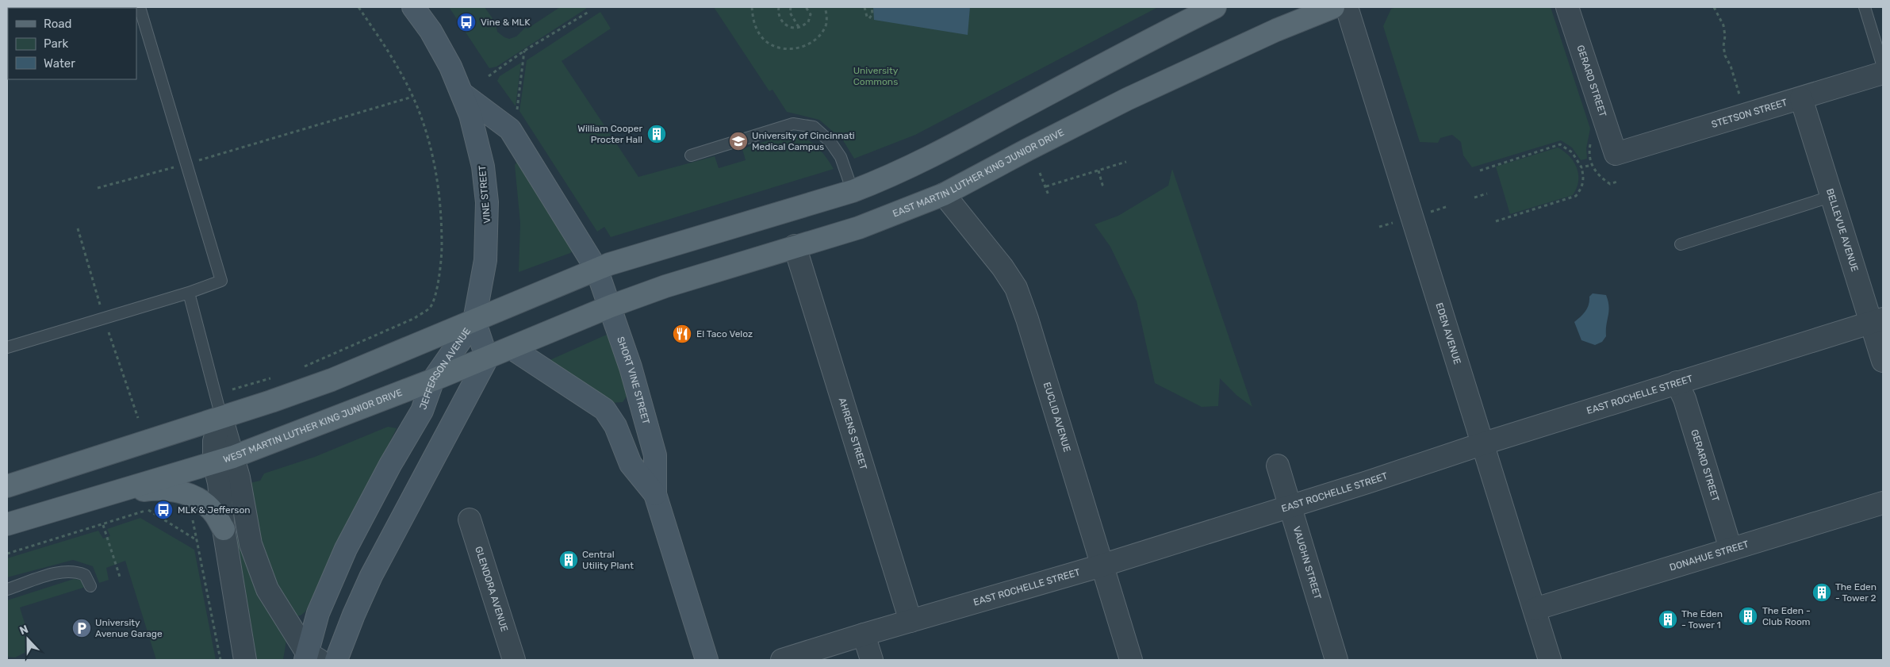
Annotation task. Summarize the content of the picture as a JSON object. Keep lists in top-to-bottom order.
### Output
{
  "streets": {
    "main road": [
      "EAST MARTIN LUTHER KING JUNIOR DRIVE",
      "VINE STREET",
      "JEFFERSON AVENUE",
      "SHORT VINE STREET",
      "WEST MARTIN LUTHER KING JUNIOR DRIVE"
    ],
    "street": [
      "GERARD STREET",
      "STETSON STREET",
      "BELLEVUE AVENUE",
      "EDEN AVENUE",
      "EAST ROCHELLE STREET",
      "EUCLID AVENUE",
      "AHRENS STREET",
      "DONAHUE STREET",
      "VAUGHN STREET",
      "GLENDORA AVENUE"
    ]
  },
  "crossings": [
    ["GERARD STREET", "STETSON STREET"],
    ["GERARD STREET", "EAST ROCHELLE STREET"],
    ["GERARD STREET", "DONAHUE STREET"],
    ["STETSON STREET", "BELLEVUE AVENUE"],
    ["EAST MARTIN LUTHER KING JUNIOR DRIVE", "SHORT VINE STREET"],
    ["EAST MARTIN LUTHER KING JUNIOR DRIVE", "EUCLID AVENUE"],
    ["EAST MARTIN LUTHER KING JUNIOR DRIVE", "WEST MARTIN LUTHER KING JUNIOR DRIVE"],
    ["EAST MARTIN LUTHER KING JUNIOR DRIVE", "AHRENS STREET"],
    ["VINE STREET", "JEFFERSON AVENUE"],
    ["VINE STREET", "SHORT VINE STREET"],
    ["BELLEVUE AVENUE", "EAST ROCHELLE STREET"],
    ["EDEN AVENUE", "EAST ROCHELLE STREET"],
    ["EDEN AVENUE", "DONAHUE STREET"],
    ["JEFFERSON AVENUE", "WEST MARTIN LUTHER KING JUNIOR DRIVE"],
    ["SHORT VINE STREET", "WEST MARTIN LUTHER KING JUNIOR DRIVE"],
    ["EAST ROCHELLE STREET", "EUCLID AVENUE"],
    ["EAST ROCHELLE STREET", "AHRENS STREET"],
    ["EAST ROCHELLE STREET", "VAUGHN STREET"]
  ],
  "parks": ["University Commons"],
  "places": {
    "bus stop": ["Vine & MLK", "MLK & Jefferson"],
    "building": [
      "William Cooper Procter Hall",
      "Central Utility Plant",
      "The Eden - Tower 2",
      "The Eden - Club Room",
      "The Eden - Tower 1"
    ],
    "school or university": ["University of Cincinnati Medical Campus"],
    "restaurant": ["El Taco Veloz"],
    "parking": ["University Avenue Garage"]
  },
  "legend": ["Road", "Park", "Water"],
  "north": "top"
}
